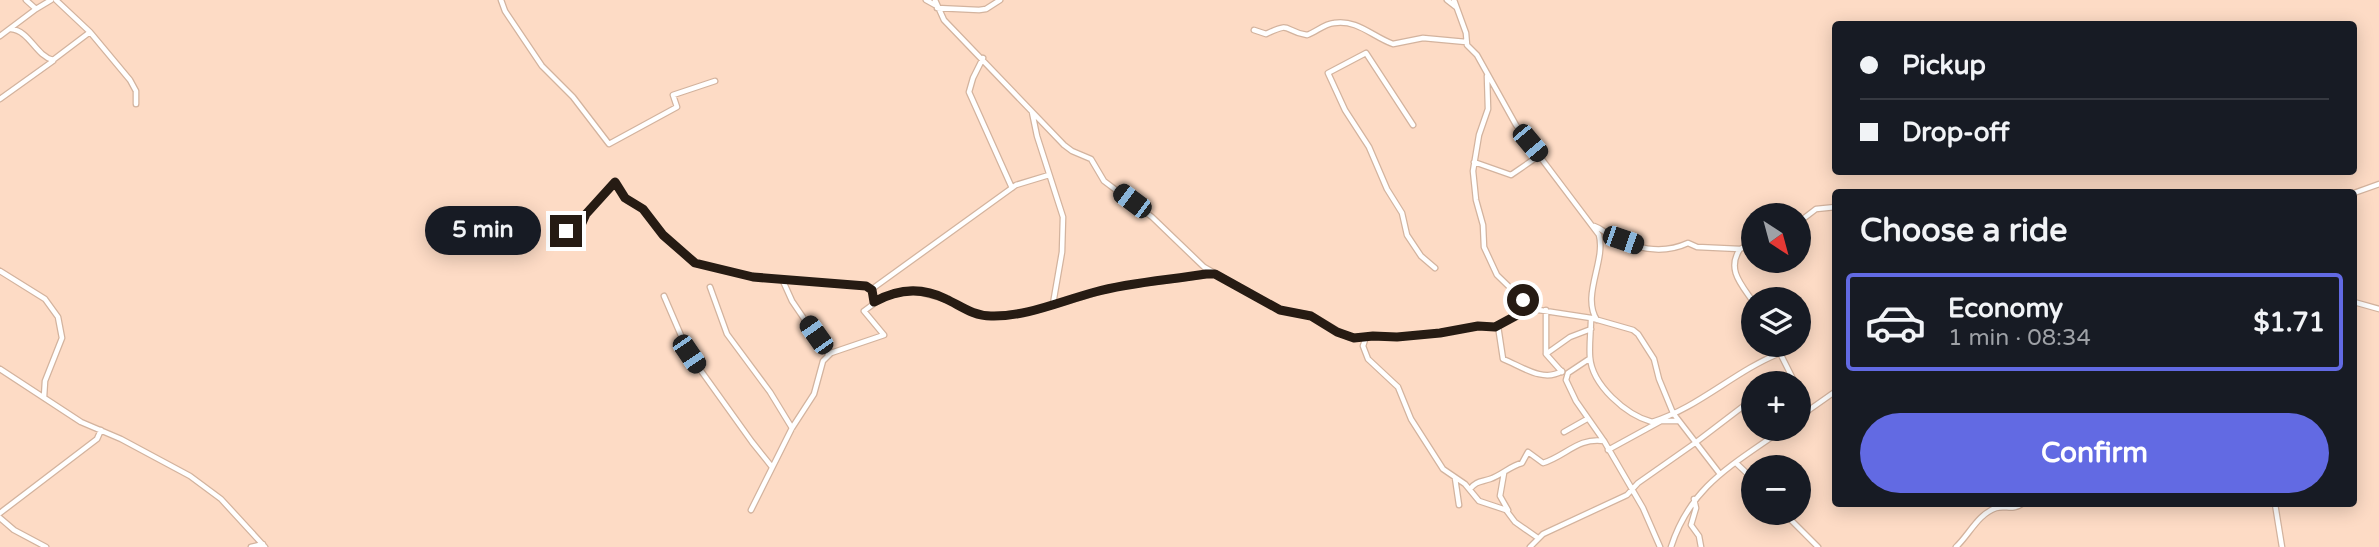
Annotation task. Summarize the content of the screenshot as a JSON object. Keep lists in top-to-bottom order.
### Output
{
  "north": "bottom right",
  "page": {
    "banner": ["Pickup", "Drop-off"],
    "heading": "Choose a ride",
    "map_buttons": ["+", "−"],
    "bubble": "5 min",
    "list": [
      {
        "name": "Economy",
        "note": "1 min · 08:34",
        "value": "$1.71"
      }
    ],
    "buttons": "Confirm"
  }
}
